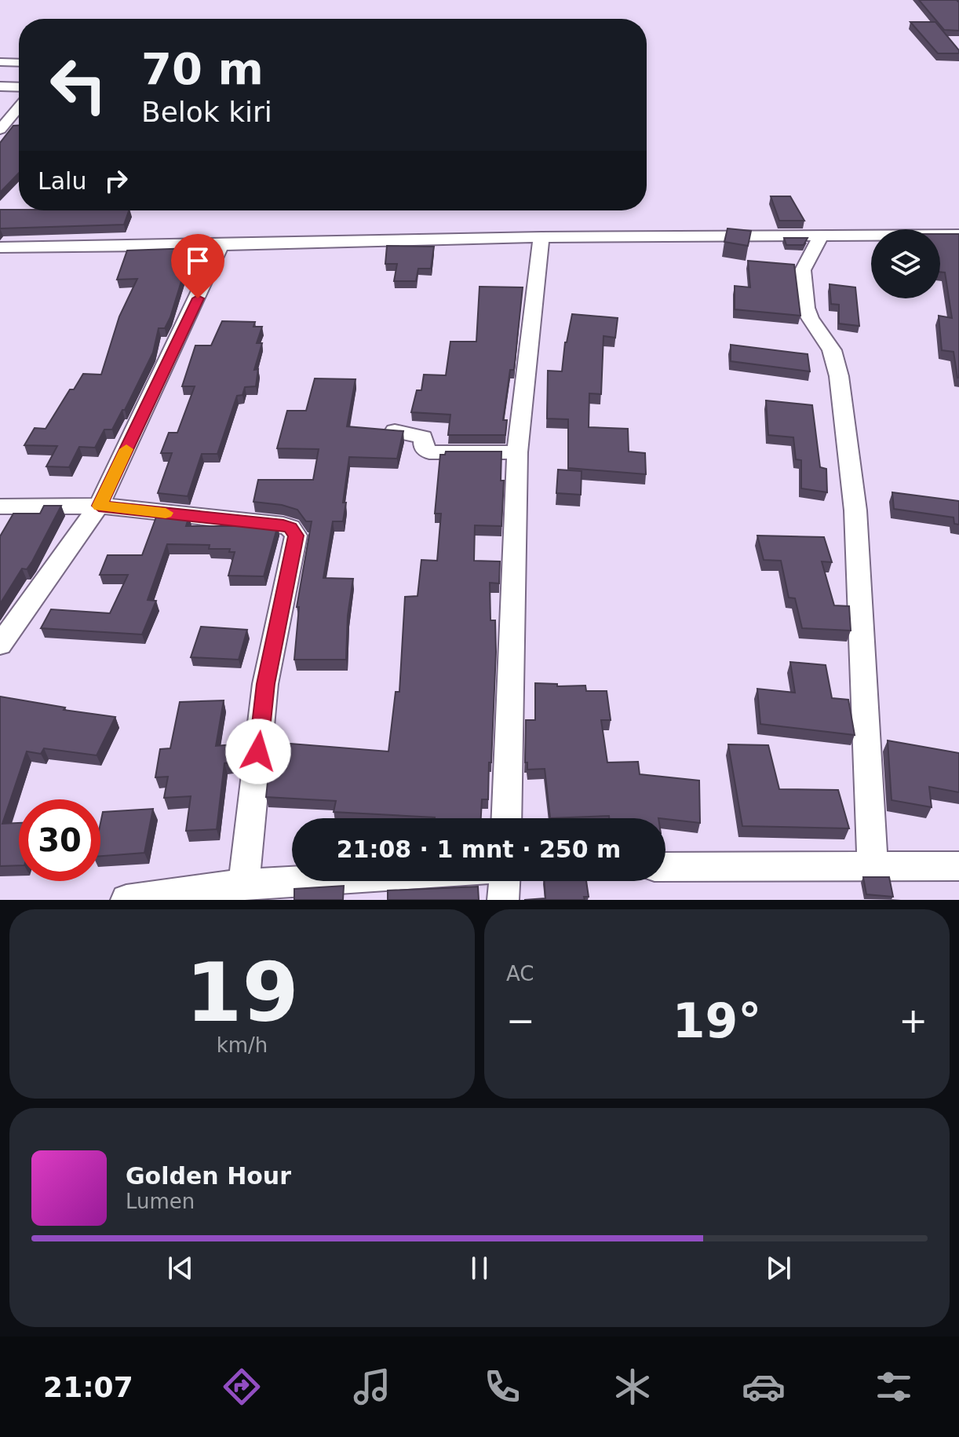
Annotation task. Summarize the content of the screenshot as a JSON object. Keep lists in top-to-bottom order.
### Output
{
  "page": {
    "turn": ["70 m", "Belok kiri"],
    "then": "Lalu",
    "limit": "30",
    "trip": "21:08 · 1 mnt · 250 m",
    "tile": [
      ["19", "km/h"],
      "AC"
    ],
    "heat": ["−", "19°", "+"],
    "song": ["Golden Hour", "Lumen"],
    "tabs": "21:07"
  }
}
